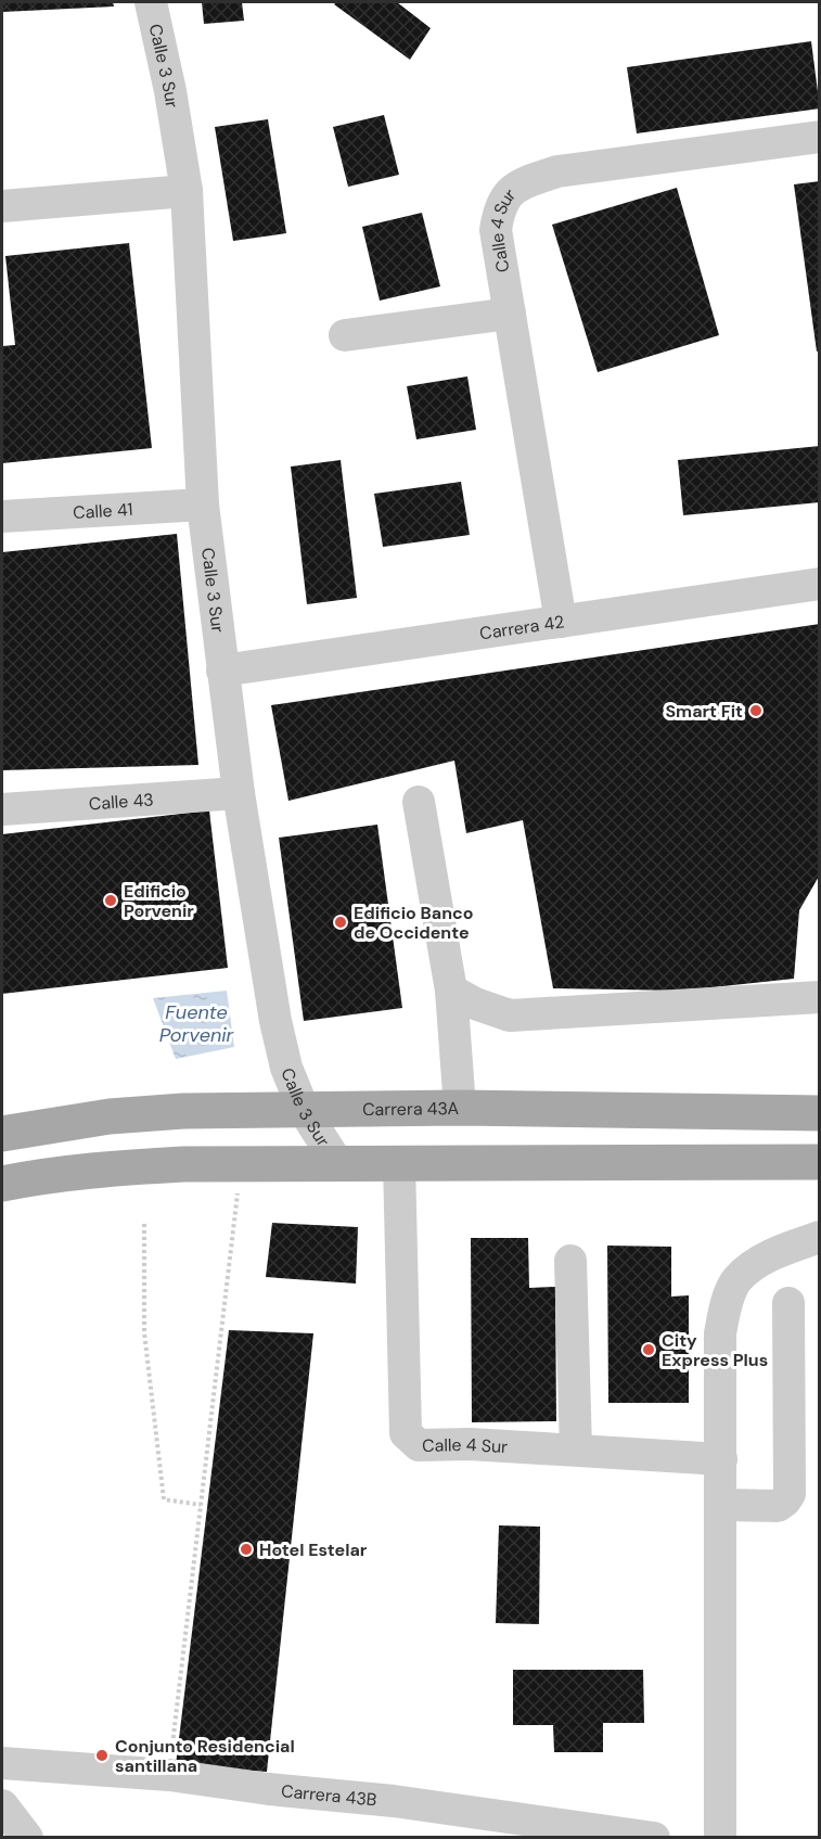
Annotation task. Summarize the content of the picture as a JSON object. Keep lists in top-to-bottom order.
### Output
{
  "streets": {
    "main road": ["Carrera 43A"],
    "street": [
      "Calle 3 Sur",
      "Calle 4 Sur",
      "Calle 41",
      "Carrera 42",
      "Calle 43",
      "Carrera 43B"
    ]
  },
  "crossings": [
    ["Calle 3 Sur", "Calle 41"],
    ["Calle 3 Sur", "Carrera 42"],
    ["Calle 3 Sur", "Calle 43"],
    ["Calle 3 Sur", "Carrera 43A"],
    ["Calle 4 Sur", "Carrera 42"]
  ],
  "water": ["Fuente Porvenir"],
  "places": [
    "Smart Fit",
    "Edificio Porvenir",
    "Edificio Banco de Occidente",
    "City Express Plus",
    "Hotel Estelar",
    "Conjunto Residencial santillana"
  ]
}
